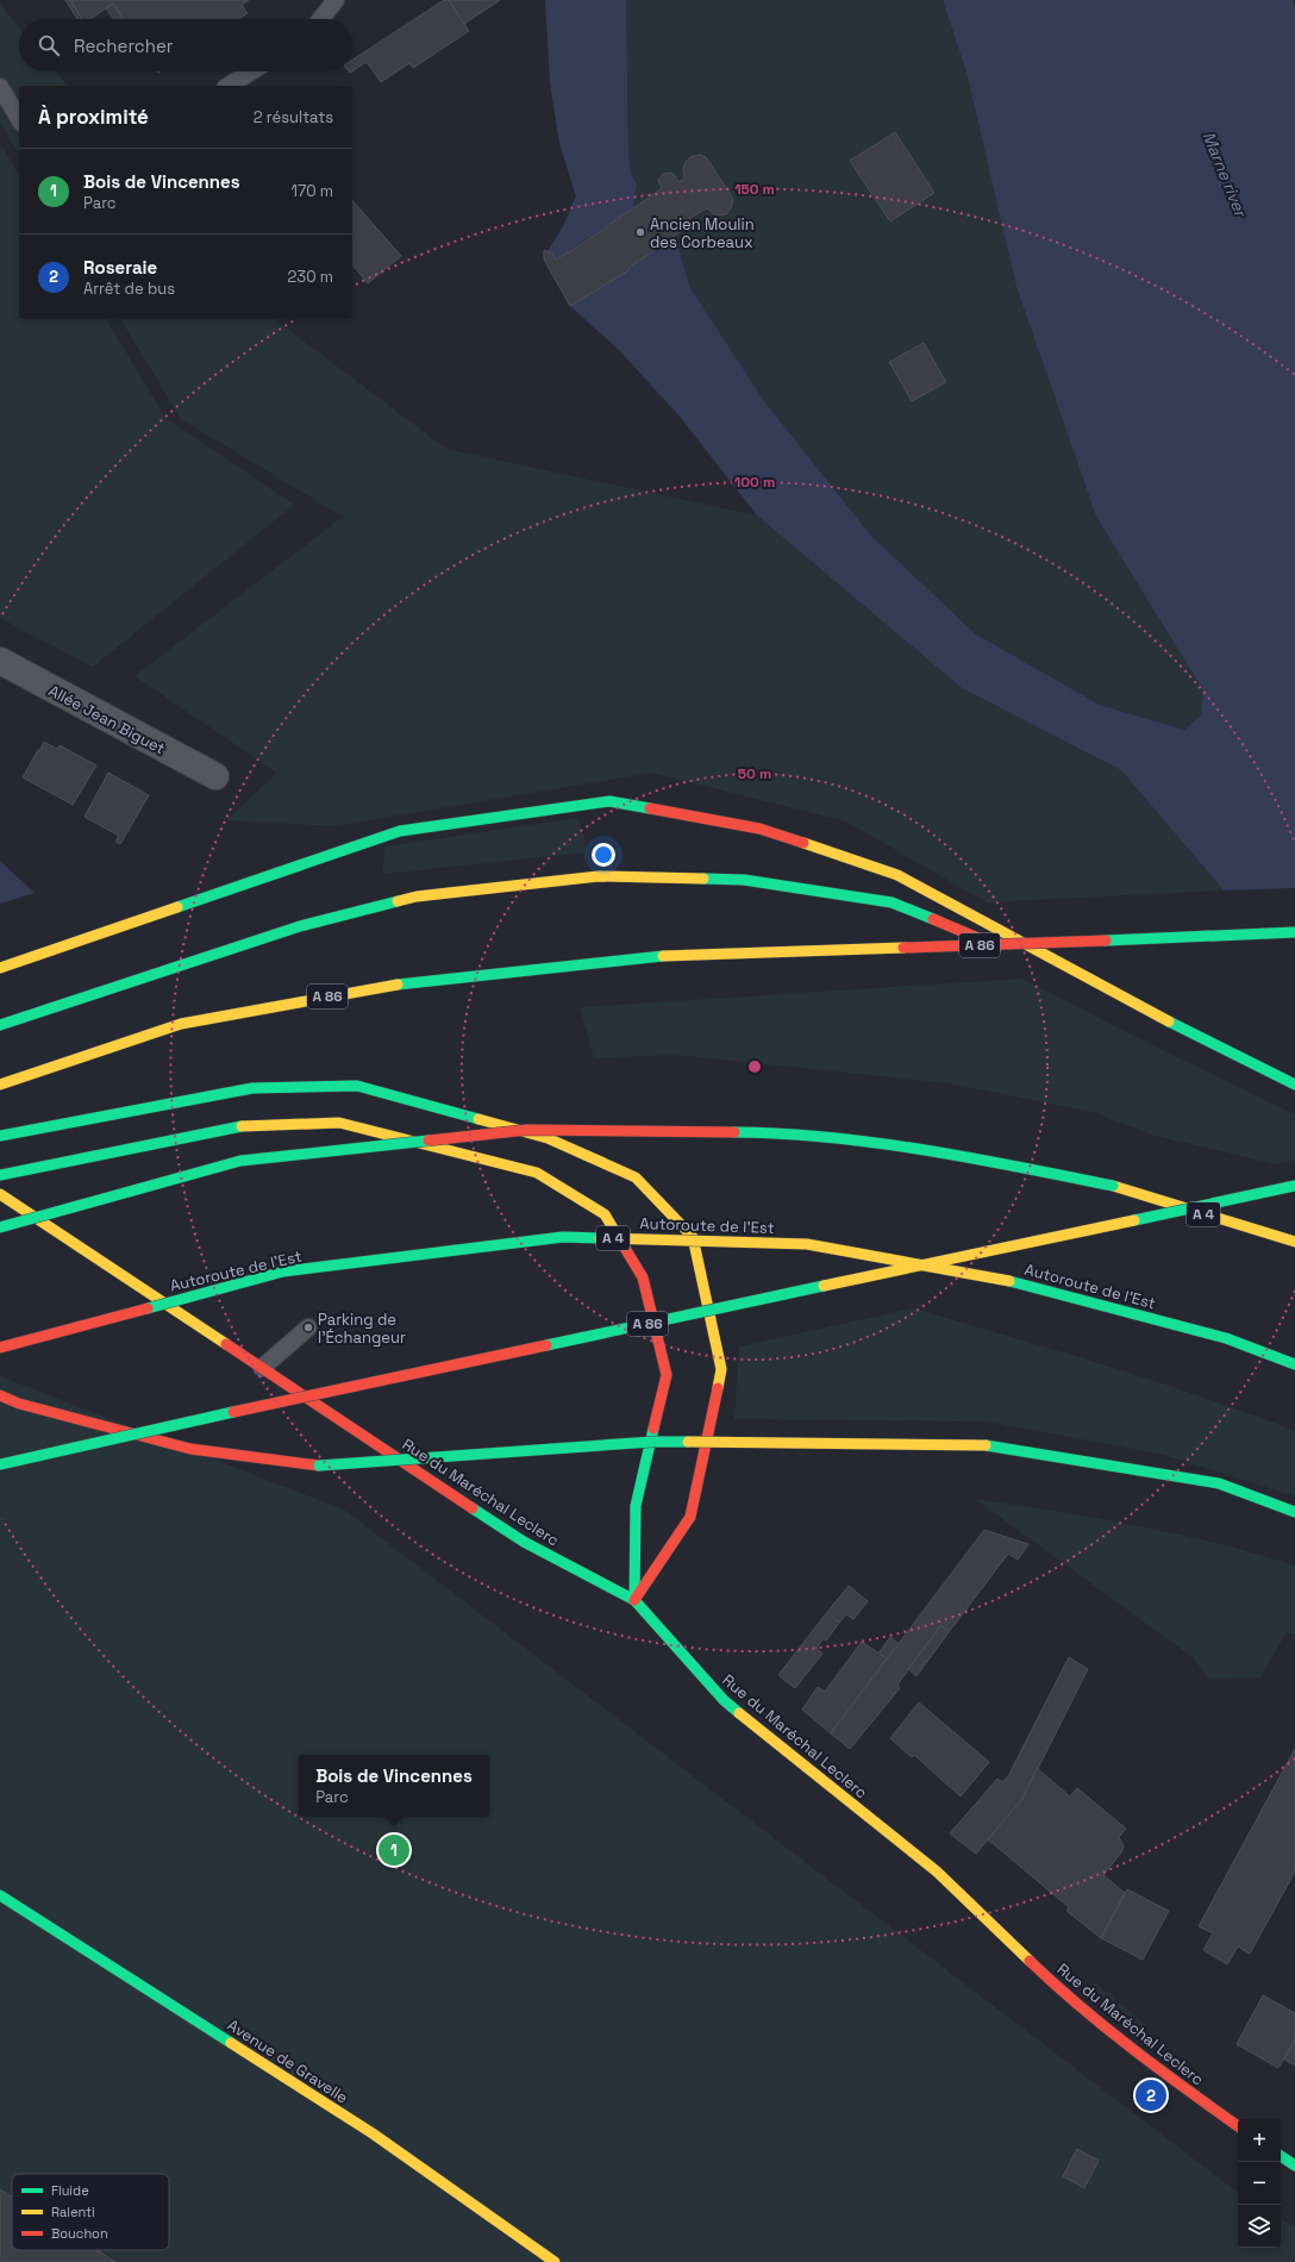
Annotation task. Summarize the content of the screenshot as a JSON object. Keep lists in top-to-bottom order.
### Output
{
  "streets": {
    "main road": [
      "A 86",
      "A 4",
      "Autoroute de l’Est",
      "Rue du Maréchal Leclerc",
      "Avenue de Gravelle"
    ],
    "street": ["Allée Jean Biguet"]
  },
  "water": ["Marne river"],
  "places": ["Ancien Moulin des Corbeaux", "Parking de l'Échangeur"],
  "legend": ["Fluide", "Ralenti", "Bouchon"],
  "page": {
    "search": "Rechercher",
    "heading": ["À proximité", "2 résultats"],
    "list": [
      {
        "mark": "1",
        "name": "Bois de Vincennes",
        "note": "Parc",
        "value": "170 m"
      },
      {
        "mark": "2",
        "name": "Roseraie",
        "note": "Arrêt de bus",
        "value": "230 m"
      }
    ],
    "popup": ["Bois de Vincennes", "Parc"],
    "pins": ["1", "2"],
    "map_buttons": ["+", "−"]
  },
  "rings": ["150 m", "100 m", "50 m"]
}
